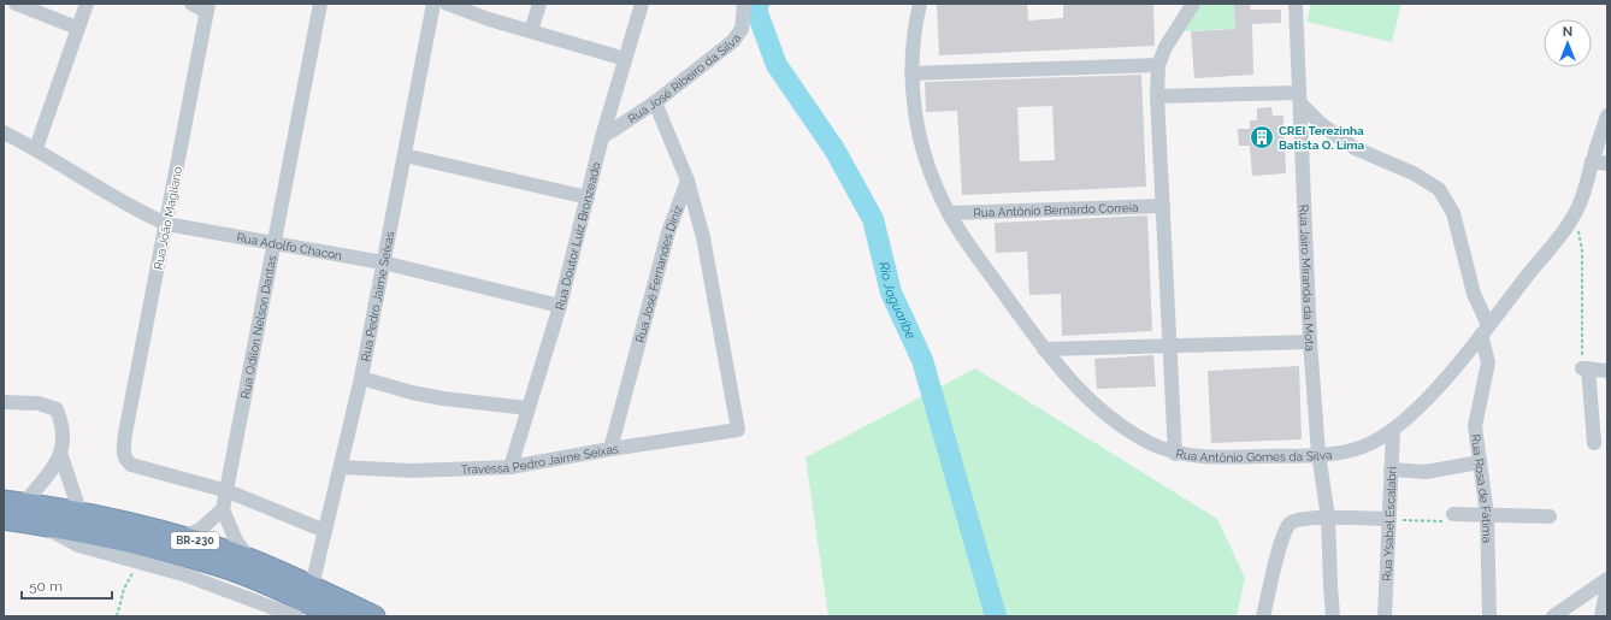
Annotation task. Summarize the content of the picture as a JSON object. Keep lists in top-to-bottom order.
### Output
{
  "streets": {
    "highway": ["BR-230"],
    "street": [
      "Rua José Ribeiro da Silva",
      "Rua Antônio Bernardo Correia",
      "Rua João Magliano",
      "Rua Doutor Luiz Bronzeado",
      "Rua Adolfo Chacon",
      "Rua José Fernandes Diniz",
      "Rua Jairo Miranda da Mota",
      "Rua Pedro Jaime Seixas",
      "Rua Odilon Nelson Dantas",
      "Rua Antônio Gomes da Silva",
      "Travessa Pedro Jaime Seixas",
      "Rua Rosa de Fátima",
      "Rua Ysabel Escalabri"
    ]
  },
  "crossings": [
    ["Rua José Ribeiro da Silva", "Rua Doutor Luiz Bronzeado"],
    ["Rua Antônio Bernardo Correia", "Rua Antônio Gomes da Silva"],
    ["Rua João Magliano", "Rua Adolfo Chacon"],
    ["Rua João Magliano", "Rua Pedro Jaime Seixas"],
    ["Rua João Magliano", "Rua Odilon Nelson Dantas"],
    ["Rua Doutor Luiz Bronzeado", "Rua Adolfo Chacon"],
    ["Rua Doutor Luiz Bronzeado", "Travessa Pedro Jaime Seixas"],
    ["Rua Adolfo Chacon", "Rua Pedro Jaime Seixas"],
    ["Rua Adolfo Chacon", "Rua Odilon Nelson Dantas"],
    ["Rua José Fernandes Diniz", "Travessa Pedro Jaime Seixas"],
    ["Rua Jairo Miranda da Mota", "Rua Antônio Gomes da Silva"],
    ["Rua Pedro Jaime Seixas", "Travessa Pedro Jaime Seixas"],
    ["Rua Pedro Jaime Seixas", "BR-230"],
    ["Rua Antônio Gomes da Silva", "Rua Rosa de Fátima"],
    ["Rua Antônio Gomes da Silva", "Rua Ysabel Escalabri"]
  ],
  "water": ["Rio Jaguaribe"],
  "places": {
    "building": ["CREI Terezinha Batista O. Lima"]
  },
  "scale_bar": "50 m",
  "north": "top"
}
